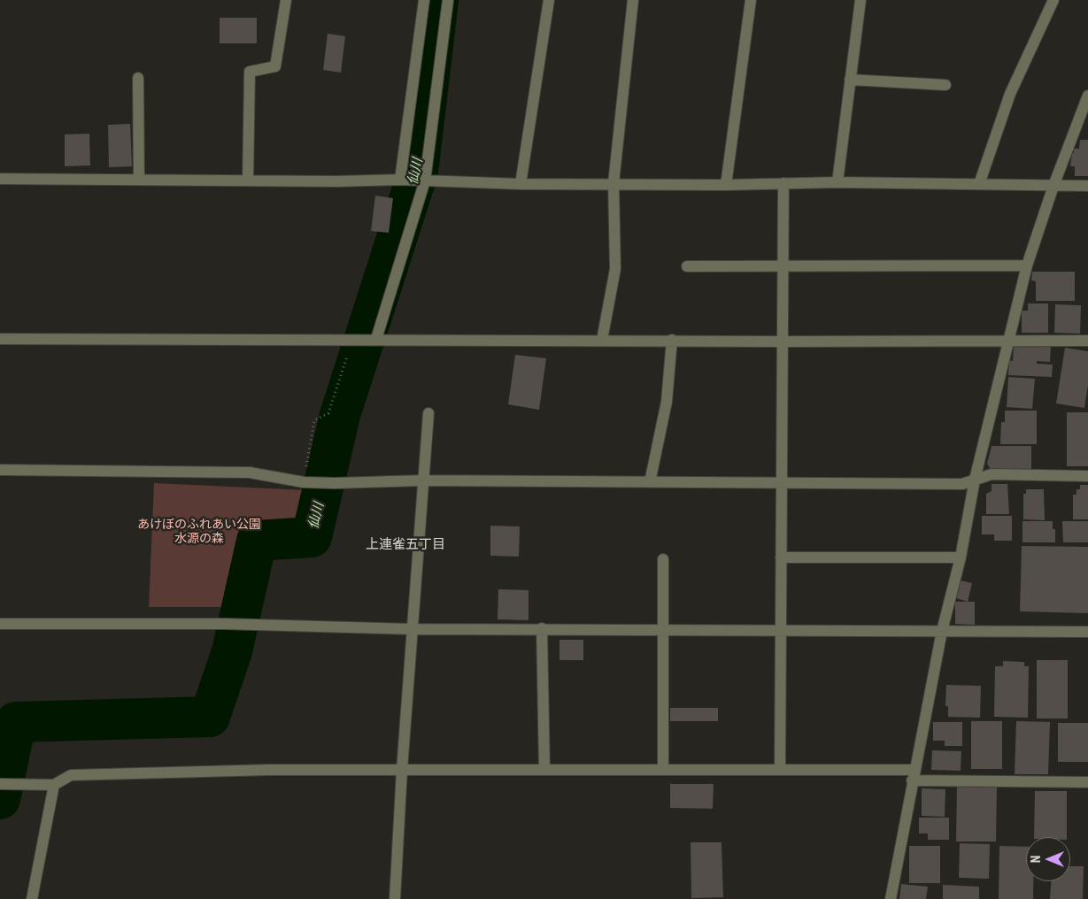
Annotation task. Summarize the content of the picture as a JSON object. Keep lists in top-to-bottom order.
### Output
{
  "districts": ["上連雀五丁目"],
  "water": ["仙川"],
  "parks": ["あけぼのふれあい公園 水源の森"],
  "north": "left"
}
